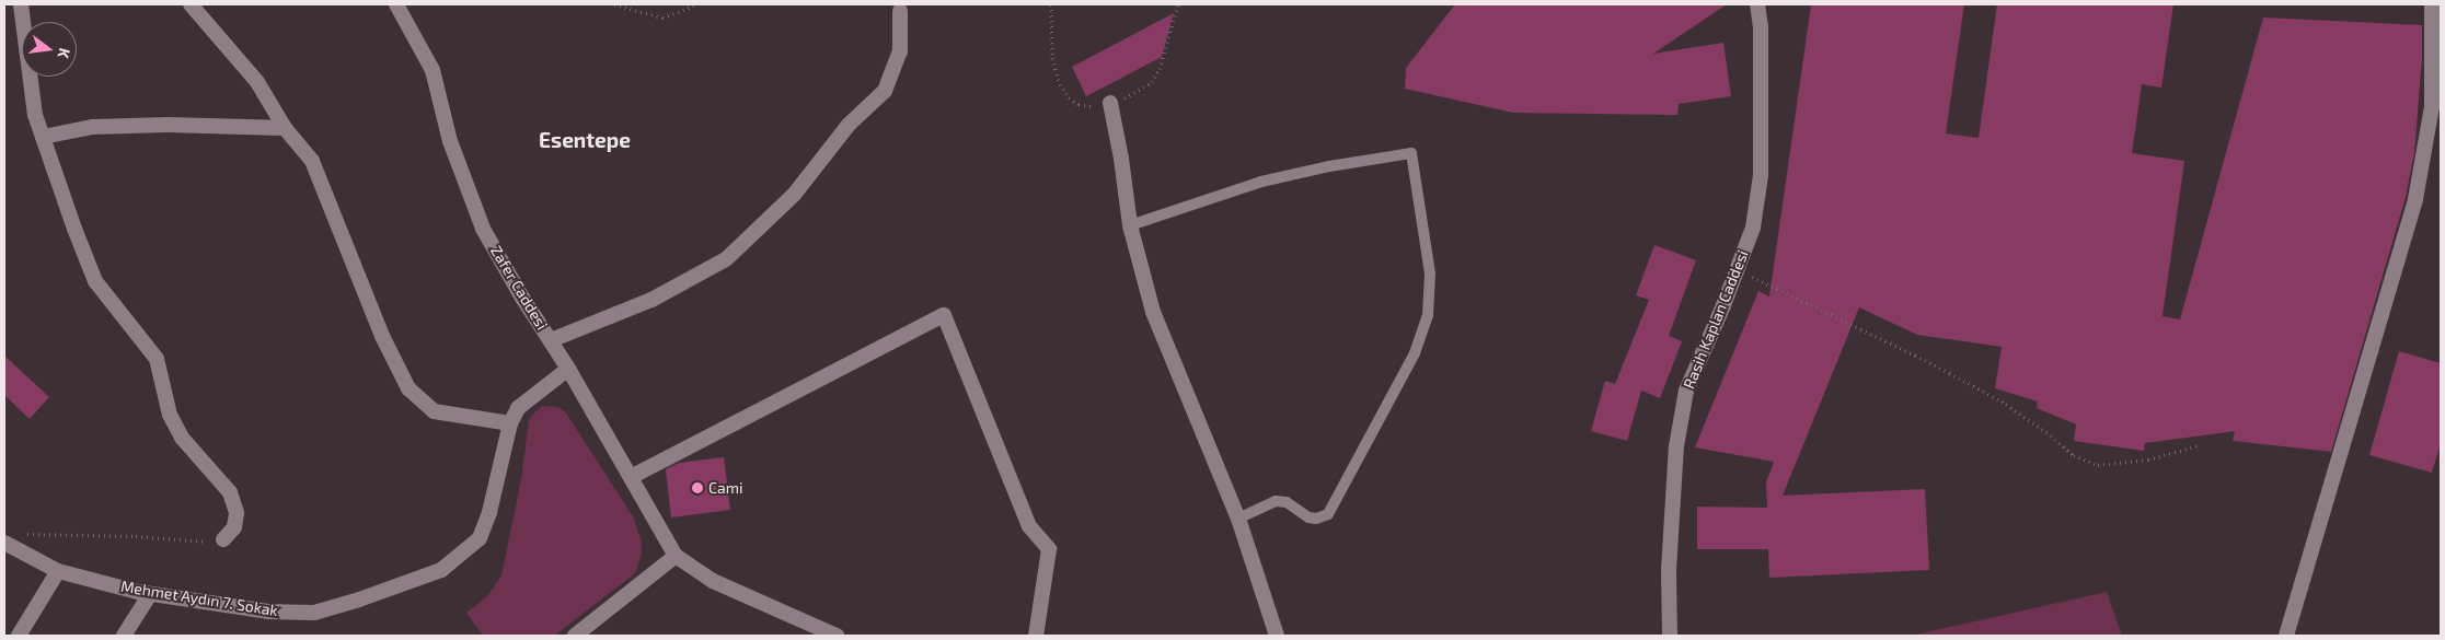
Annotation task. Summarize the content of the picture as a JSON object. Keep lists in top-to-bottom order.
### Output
{
  "streets": {
    "street": ["Zafer Caddesi", "Rasih Kaplan Caddesi", "Mehmet Aydın 7. Sokak"]
  },
  "crossings": [
    ["Zafer Caddesi", "Mehmet Aydın 7. Sokak"]
  ],
  "districts": ["Esentepe"],
  "places": ["Cami"],
  "north": "right"
}
